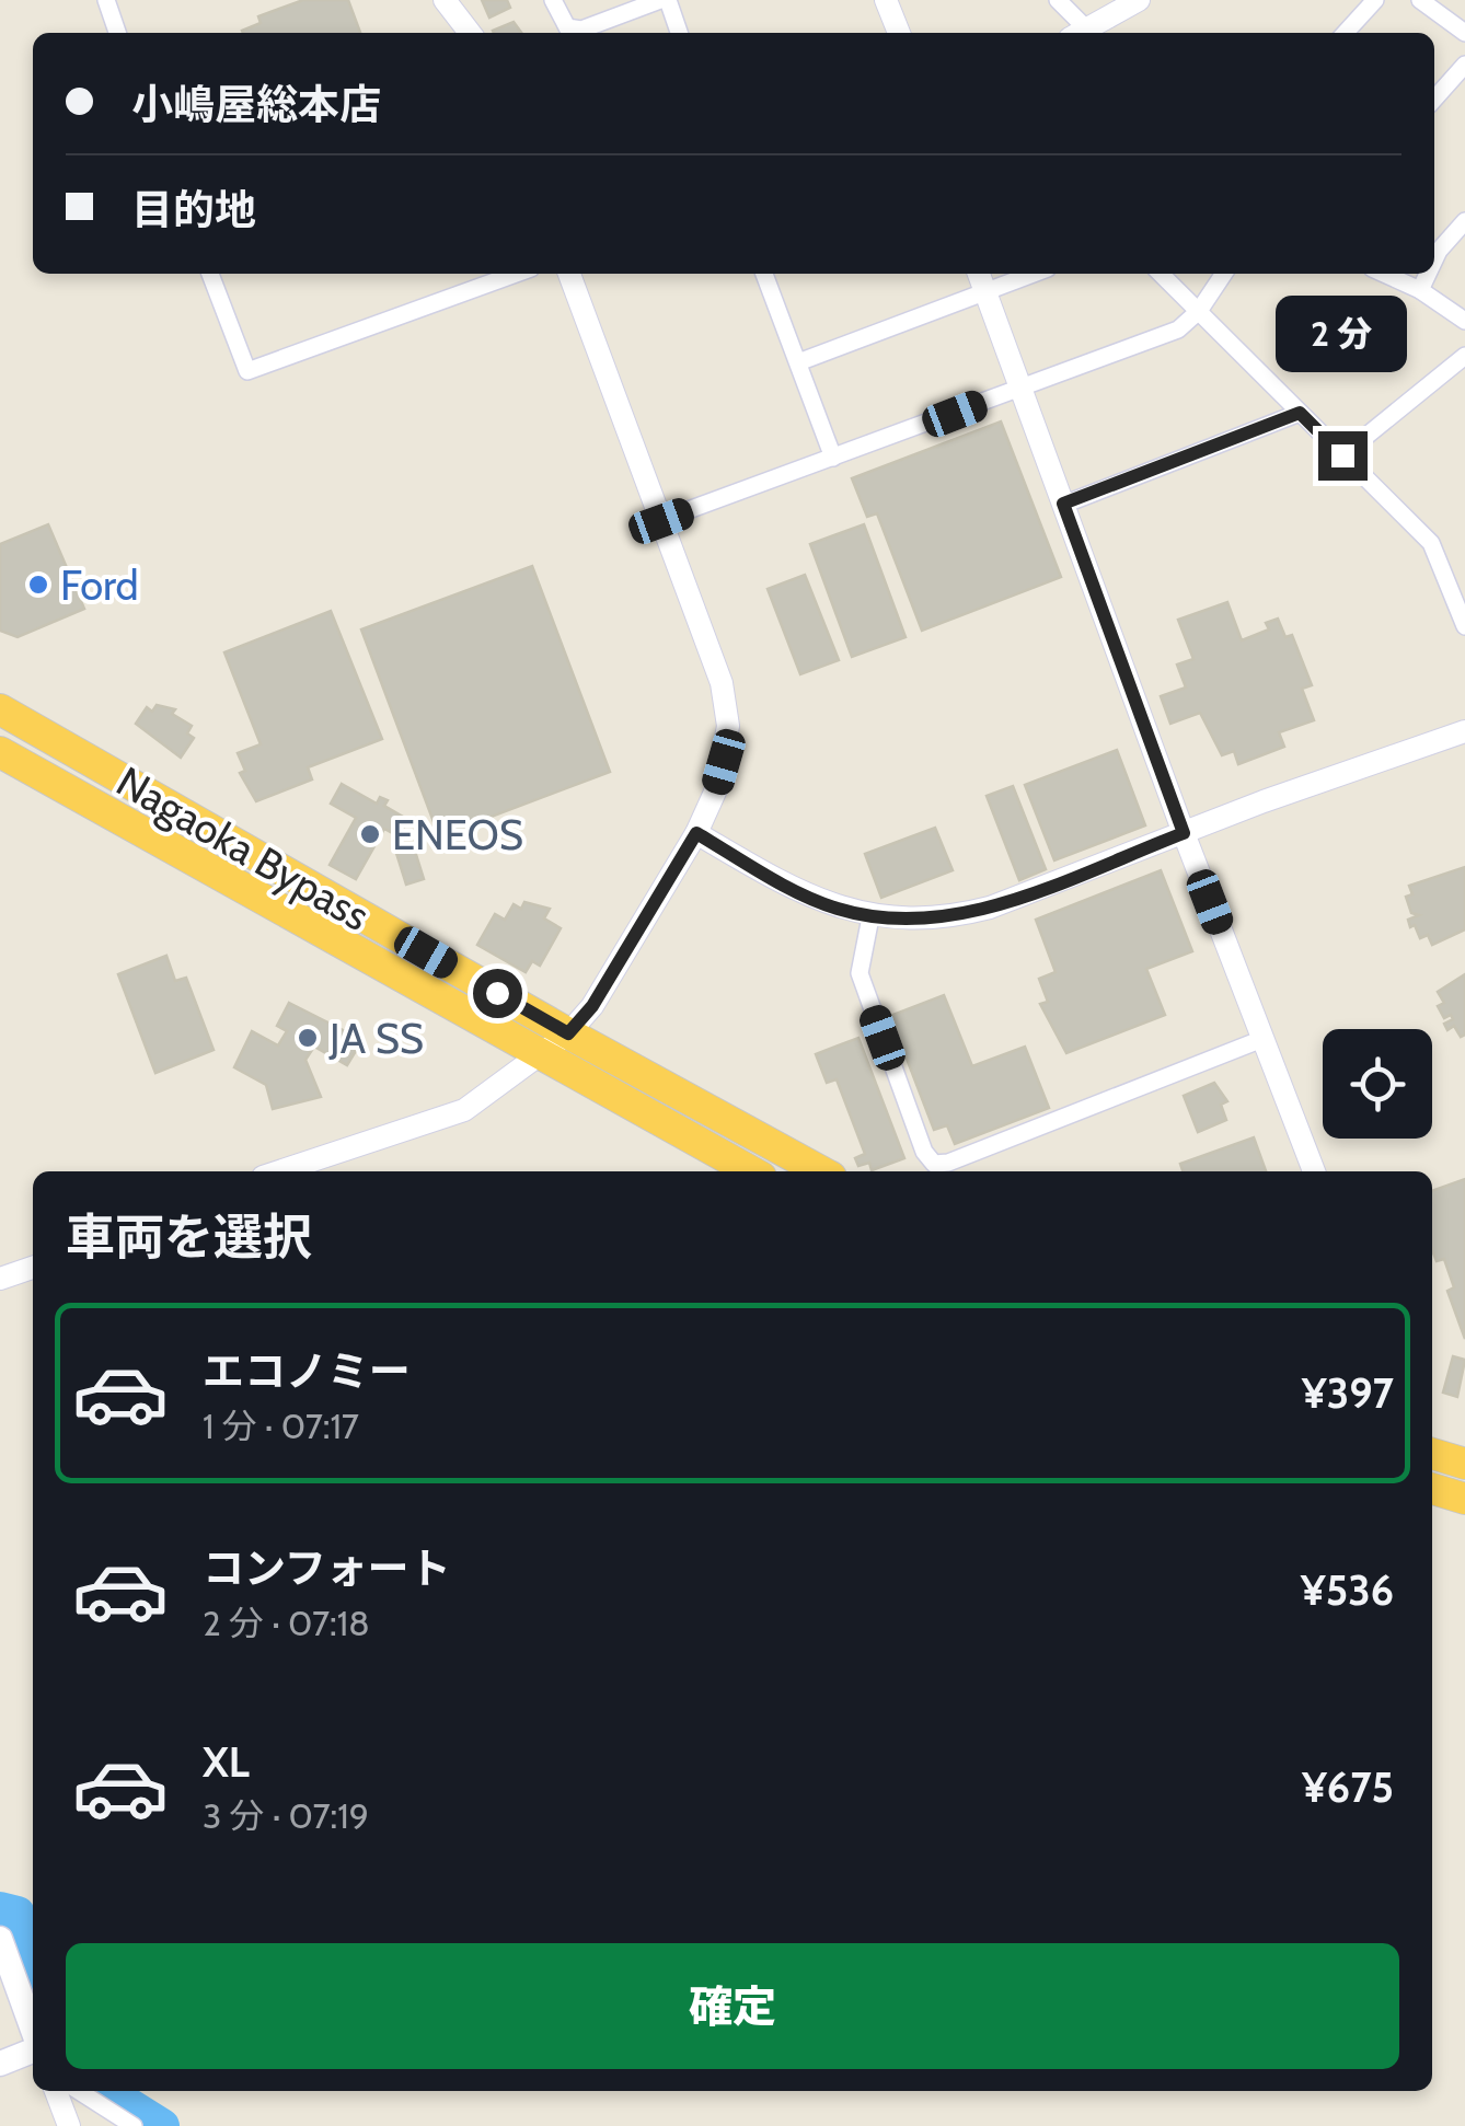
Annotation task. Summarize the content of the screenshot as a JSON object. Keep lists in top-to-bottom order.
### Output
{
  "streets": {
    "highway": ["Nagaoka Bypass"]
  },
  "places": ["Ford", "ENEOS", "JA SS"],
  "page": {
    "banner": ["小嶋屋総本店", "目的地"],
    "bubble": "2 分",
    "heading": "車両を選択",
    "list": [
      {
        "name": "エコノミー",
        "note": "1 分 · 07:17",
        "value": "¥397"
      },
      {
        "name": "コンフォート",
        "note": "2 分 · 07:18",
        "value": "¥536"
      },
      {
        "name": "XL",
        "note": "3 分 · 07:19",
        "value": "¥675"
      }
    ],
    "buttons": "確定"
  }
}
